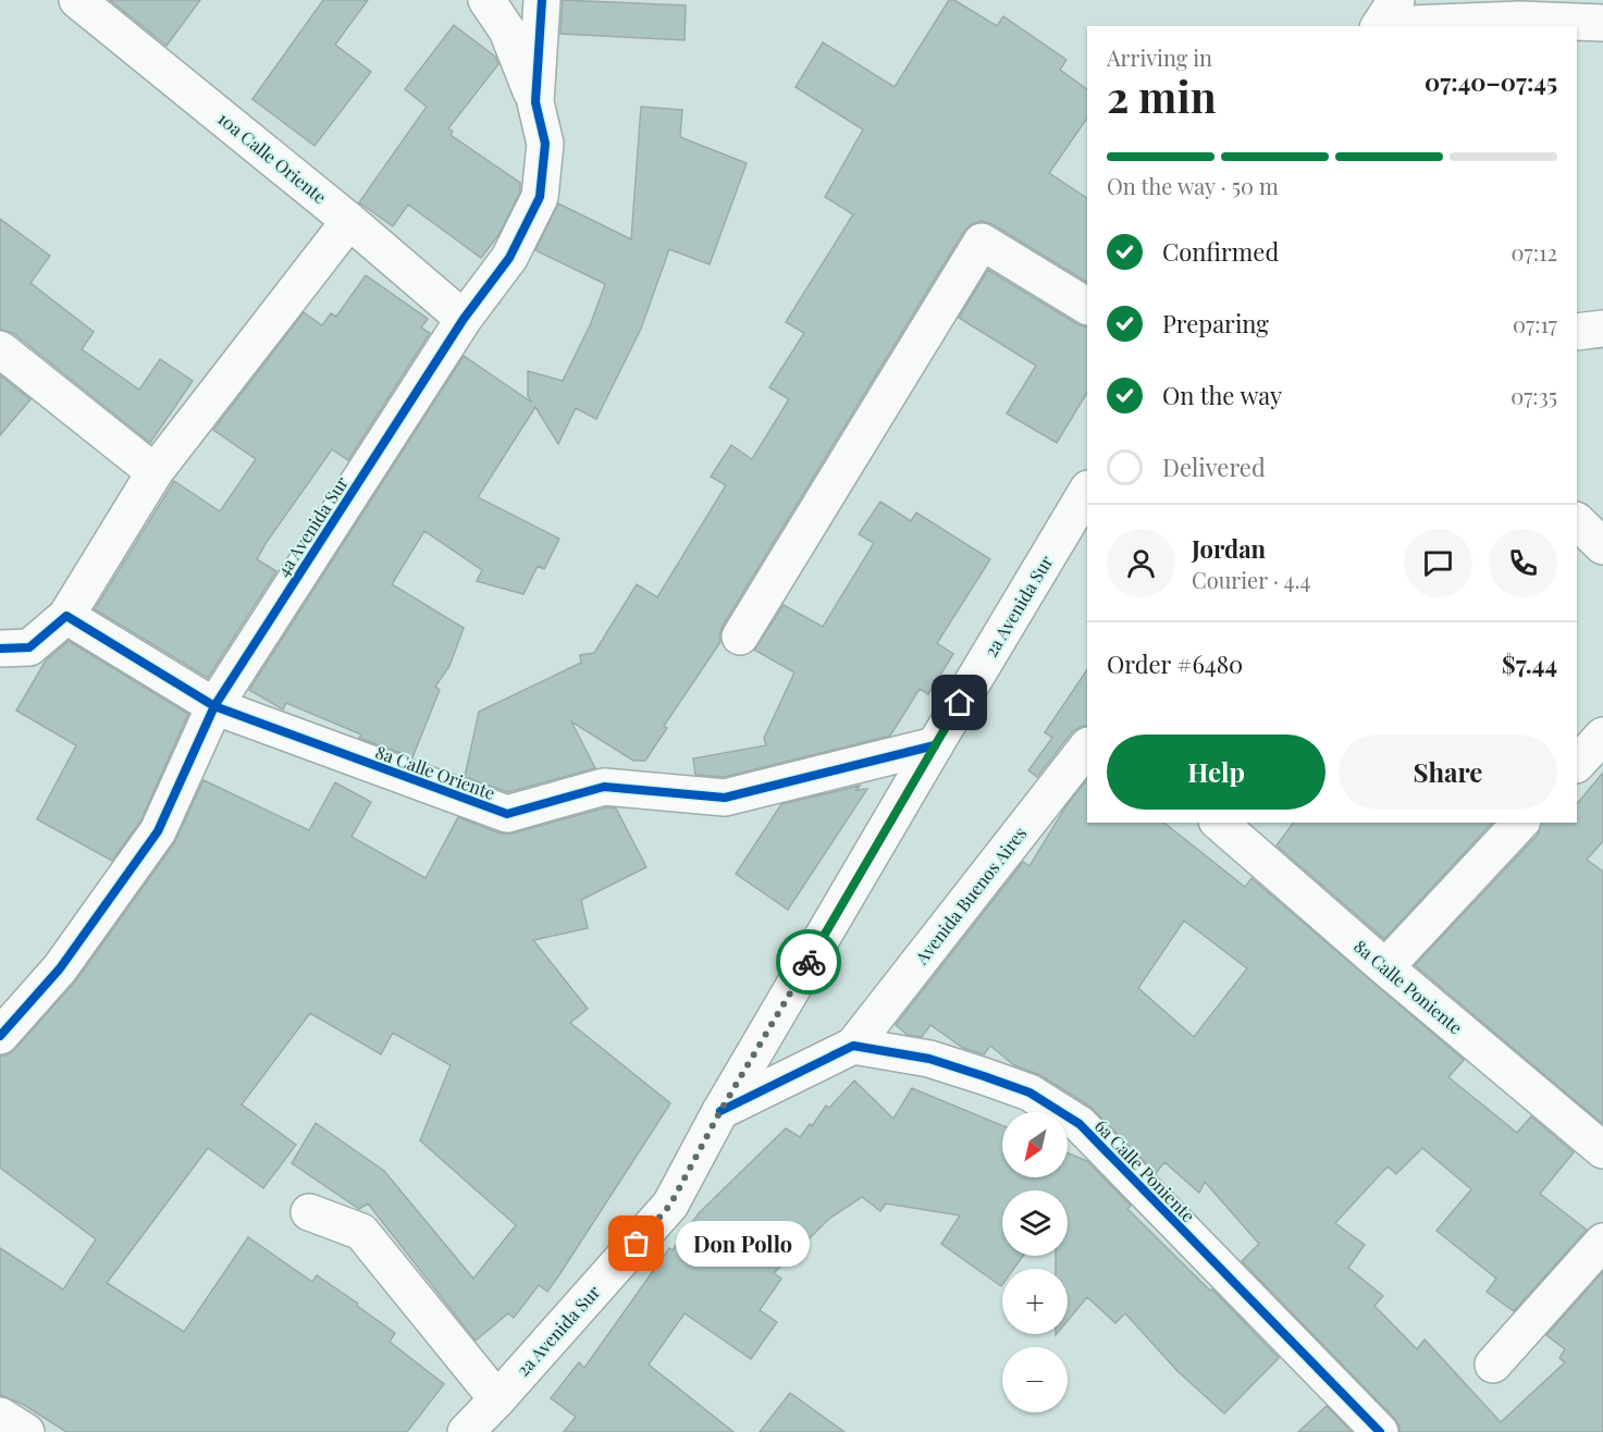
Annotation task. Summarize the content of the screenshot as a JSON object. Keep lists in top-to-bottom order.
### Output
{
  "streets": {
    "street": [
      "10a Calle Oriente",
      "4a Avenida Sur",
      "2a Avenida Sur",
      "8a Calle Oriente",
      "Avenida Buenos Aires",
      "8a Calle Poniente",
      "6a Calle Poniente"
    ]
  },
  "crossings": [
    ["10a Calle Oriente", "4a Avenida Sur"],
    ["4a Avenida Sur", "8a Calle Oriente"],
    ["2a Avenida Sur", "8a Calle Oriente"],
    ["Avenida Buenos Aires", "6a Calle Poniente"]
  ],
  "places": ["Don Pollo"],
  "north": "bottom left",
  "page": {
    "heading": ["2 min", "Arriving in", "07:40–07:45"],
    "panel": [
      "Jordan",
      "Courier · 4.4",
      "Order #6480",
      "$7.44"
    ],
    "bar": "On the way · 50 m",
    "list": [
      ["Confirmed", "07:12"],
      ["Preparing", "07:17"],
      ["On the way", "07:35"],
      "Delivered"
    ],
    "buttons": ["Help", "Share"],
    "map_buttons": ["+", "−"],
    "bubble": "Don Pollo"
  }
}
